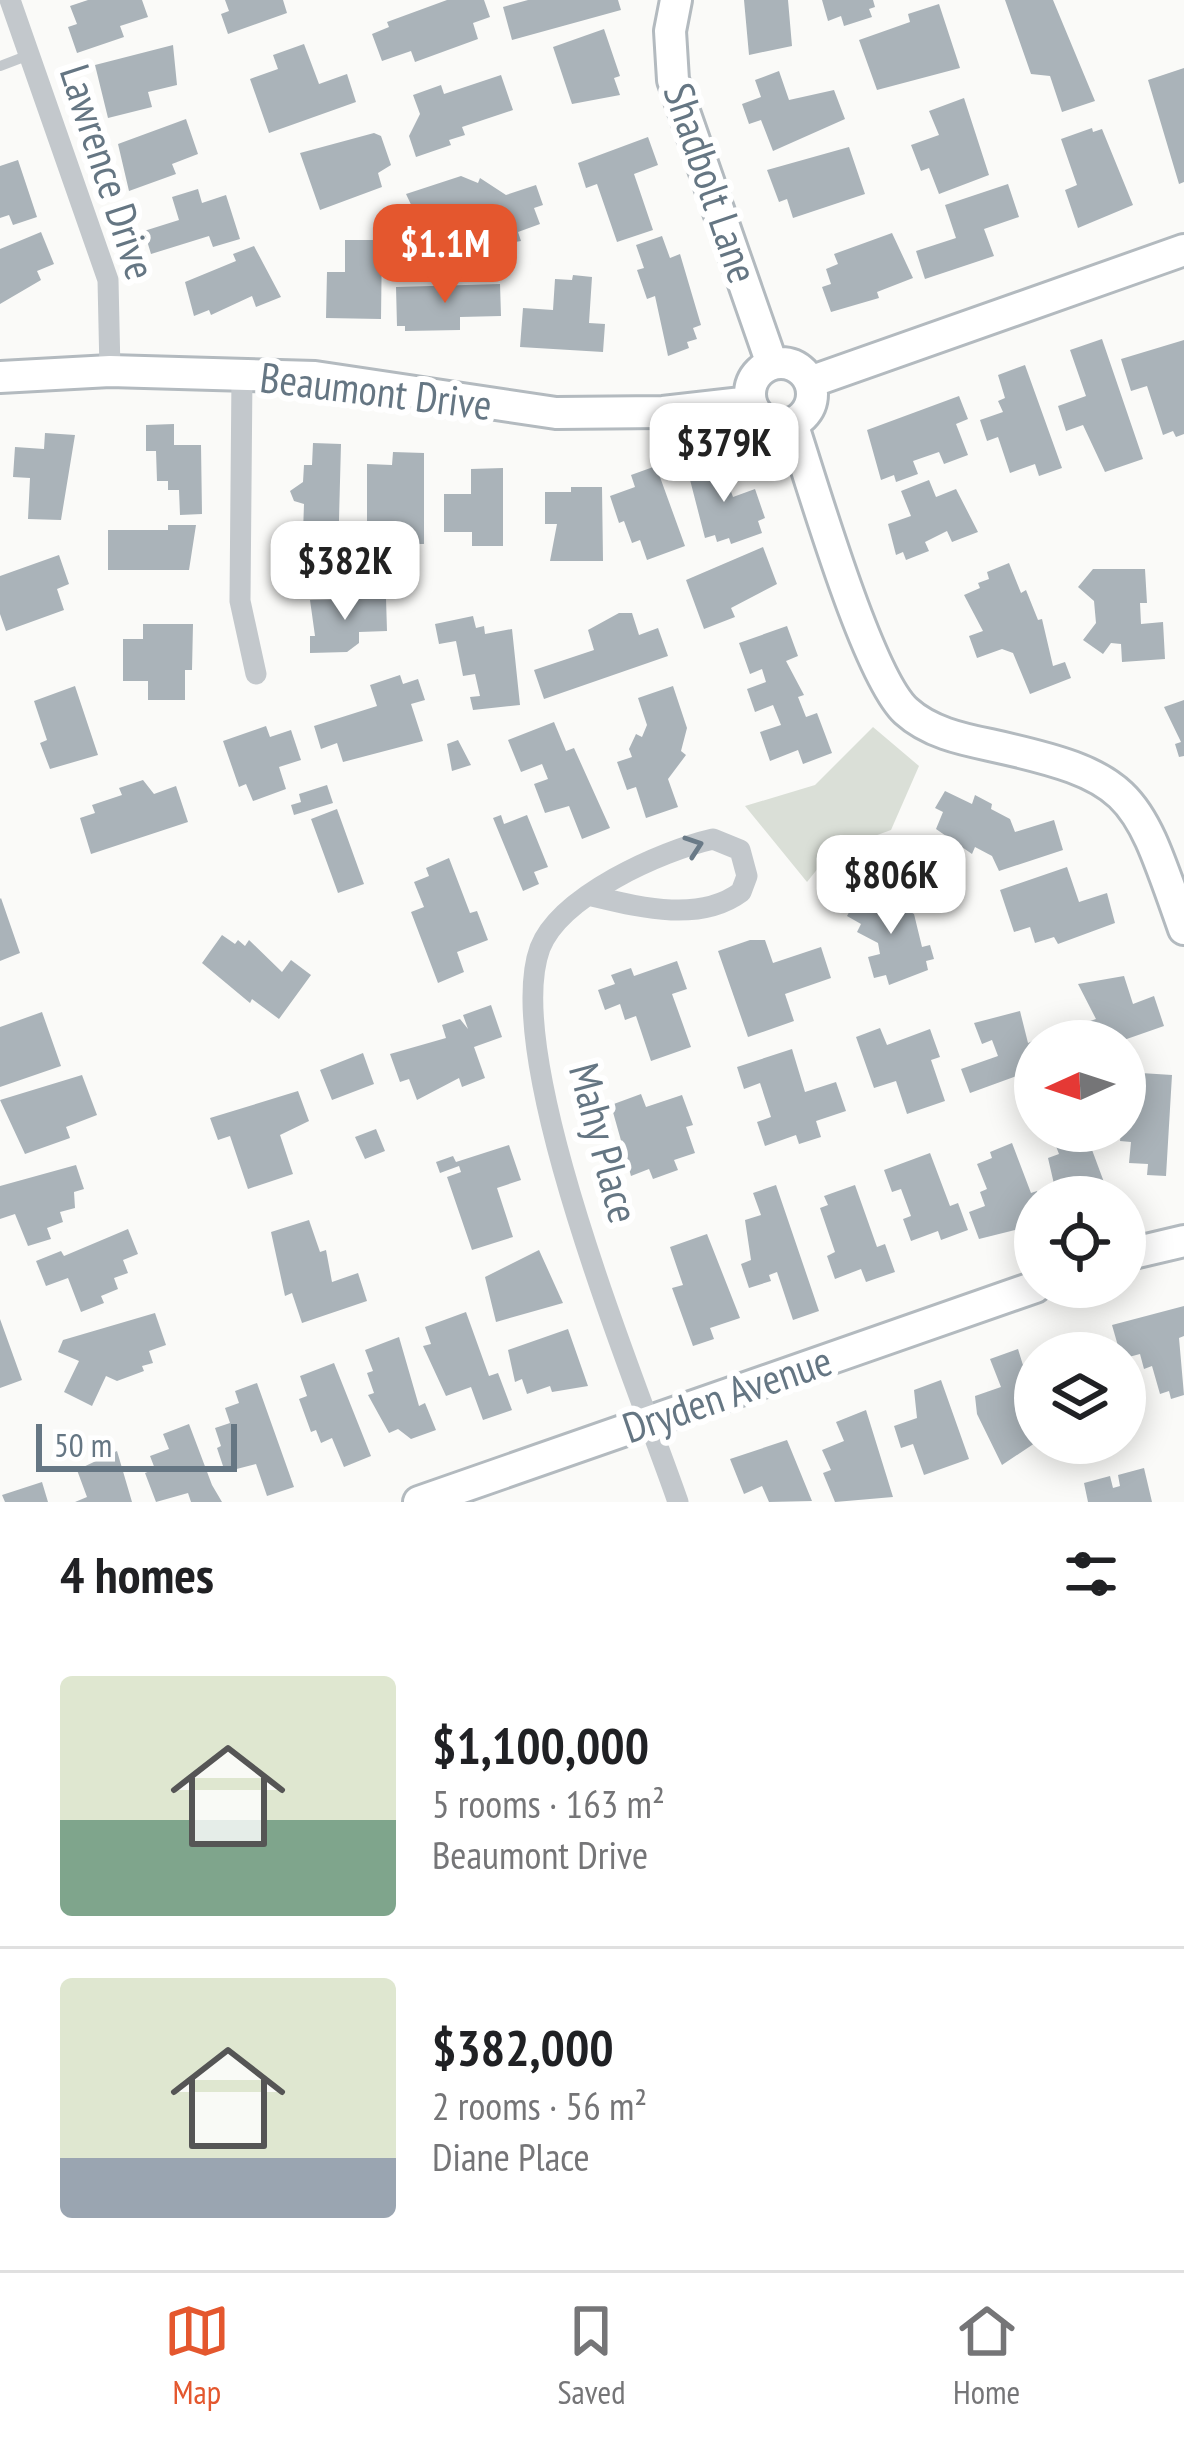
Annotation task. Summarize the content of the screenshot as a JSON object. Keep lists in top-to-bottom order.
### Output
{
  "streets": {
    "street": [
      "Lawrence Drive",
      "Shadbolt Lane",
      "Beaumont Drive",
      "Mahy Place",
      "Dryden Avenue"
    ]
  },
  "crossings": [
    ["Lawrence Drive", "Beaumont Drive"],
    ["Shadbolt Lane", "Beaumont Drive"],
    ["Mahy Place", "Dryden Avenue"]
  ],
  "scale_bar": "50 m",
  "north": "left",
  "page": {
    "price": [
      "$1.1M",
      "$379K",
      "$382K",
      "$806K"
    ],
    "scale": "50 m",
    "heading": "4 homes",
    "list": [
      {
        "name": "$1,100,000",
        "note": "5 rooms · 163 m² · Beaumont Drive"
      },
      {
        "name": "$382,000",
        "note": "2 rooms · 56 m² · Diane Place"
      }
    ],
    "tabs": ["Map", "Saved", "Home"]
  }
}
